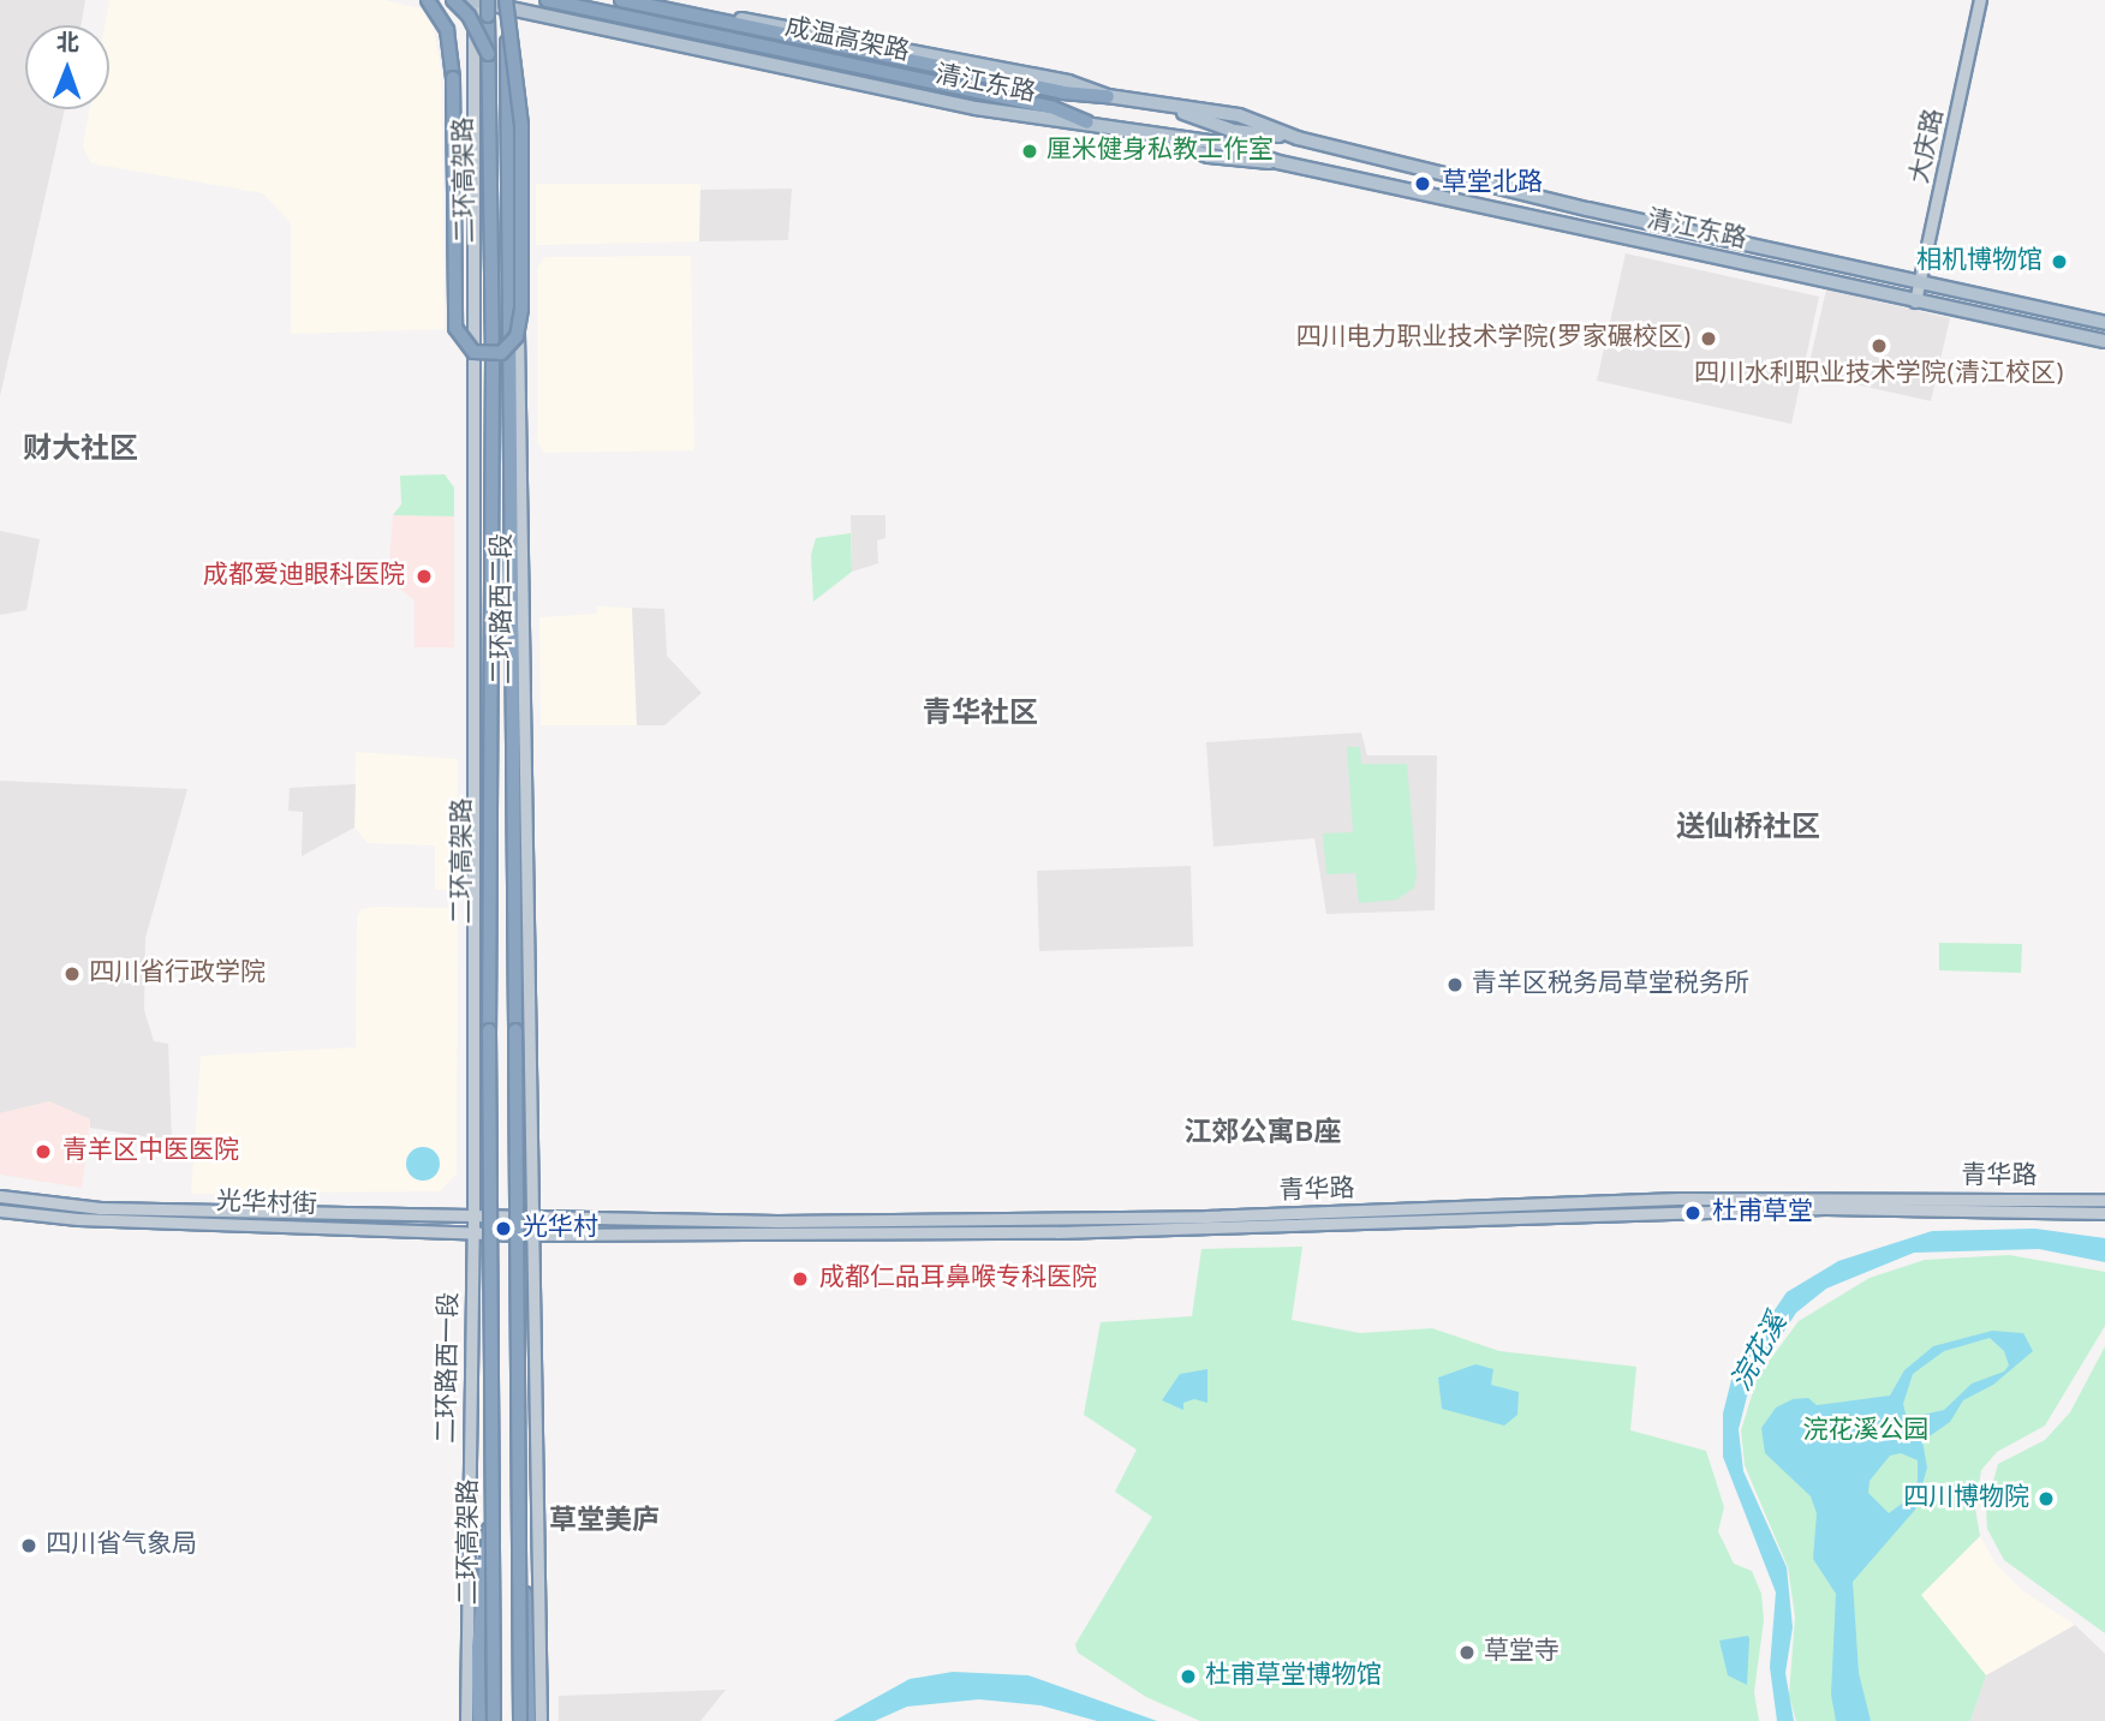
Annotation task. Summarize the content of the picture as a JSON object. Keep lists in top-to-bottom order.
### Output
{
  "streets": {
    "highway": ["成温高架路", "二环高架路"],
    "main road": [
      "清江东路",
      "大庆路",
      "二环路西二段",
      "青华路",
      "光华村街",
      "二环路西一段"
    ]
  },
  "crossings": [
    ["成温高架路", "清江东路"],
    ["清江东路", "大庆路"],
    ["清江东路", "二环高架路"],
    ["清江东路", "二环路西二段"],
    ["二环高架路", "二环路西二段"],
    ["二环路西二段", "青华路"],
    ["二环路西二段", "光华村街"],
    ["二环路西二段", "二环路西一段"],
    ["青华路", "光华村街"],
    ["光华村街", "二环路西一段"]
  ],
  "districts": [
    "财大社区",
    "青华社区",
    "送仙桥社区",
    "江郊公寓B座",
    "草堂美庐"
  ],
  "water": ["浣花溪"],
  "parks": ["浣花溪公园"],
  "places": [
    "厘米健身私教工作室",
    "草堂北路",
    "相机博物馆",
    "四川电力职业技术学院(罗家碾校区)",
    "四川水利职业技术学院(清江校区)",
    "成都爱迪眼科医院",
    "四川省行政学院",
    "青羊区税务局草堂税务所",
    "青羊区中医医院",
    "杜甫草堂",
    "光华村",
    "成都仁品耳鼻喉专科医院",
    "四川博物院",
    "四川省气象局",
    "草堂寺",
    "杜甫草堂博物馆"
  ],
  "north": "top"
}
